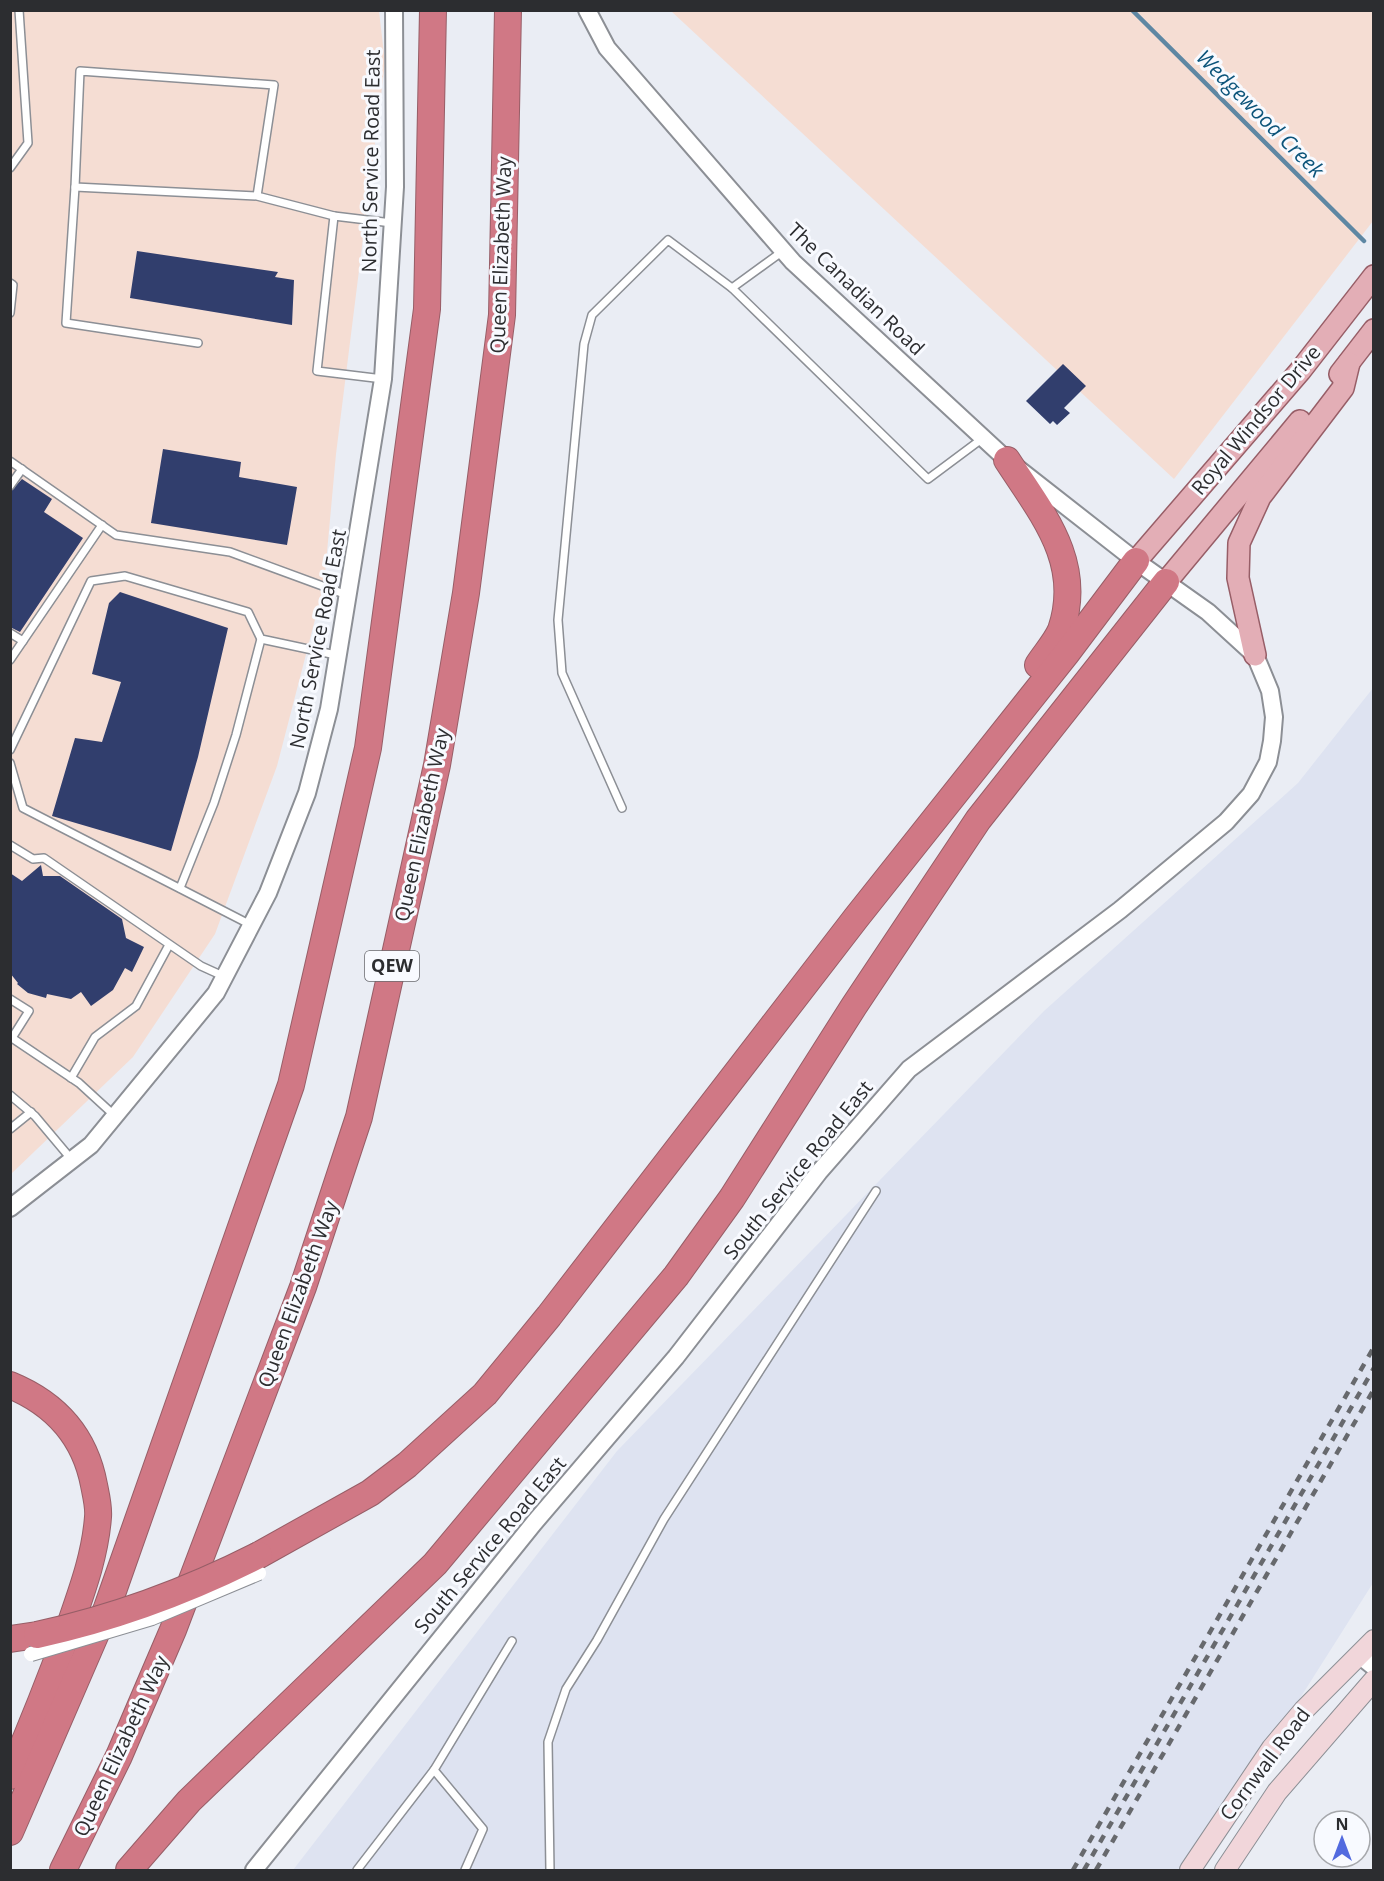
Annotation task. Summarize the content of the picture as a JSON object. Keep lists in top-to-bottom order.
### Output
{
  "streets": {
    "highway": ["Queen Elizabeth Way", "QEW"],
    "main road": ["Royal Windsor Drive", "Cornwall Road"],
    "street": ["North Service Road East", "The Canadian Road", "South Service Road East"]
  },
  "crossings": [
    ["The Canadian Road", "Royal Windsor Drive"],
    ["The Canadian Road", "South Service Road East"],
    ["Royal Windsor Drive", "South Service Road East"]
  ],
  "water": ["Wedgewood Creek"],
  "north": "top"
}
